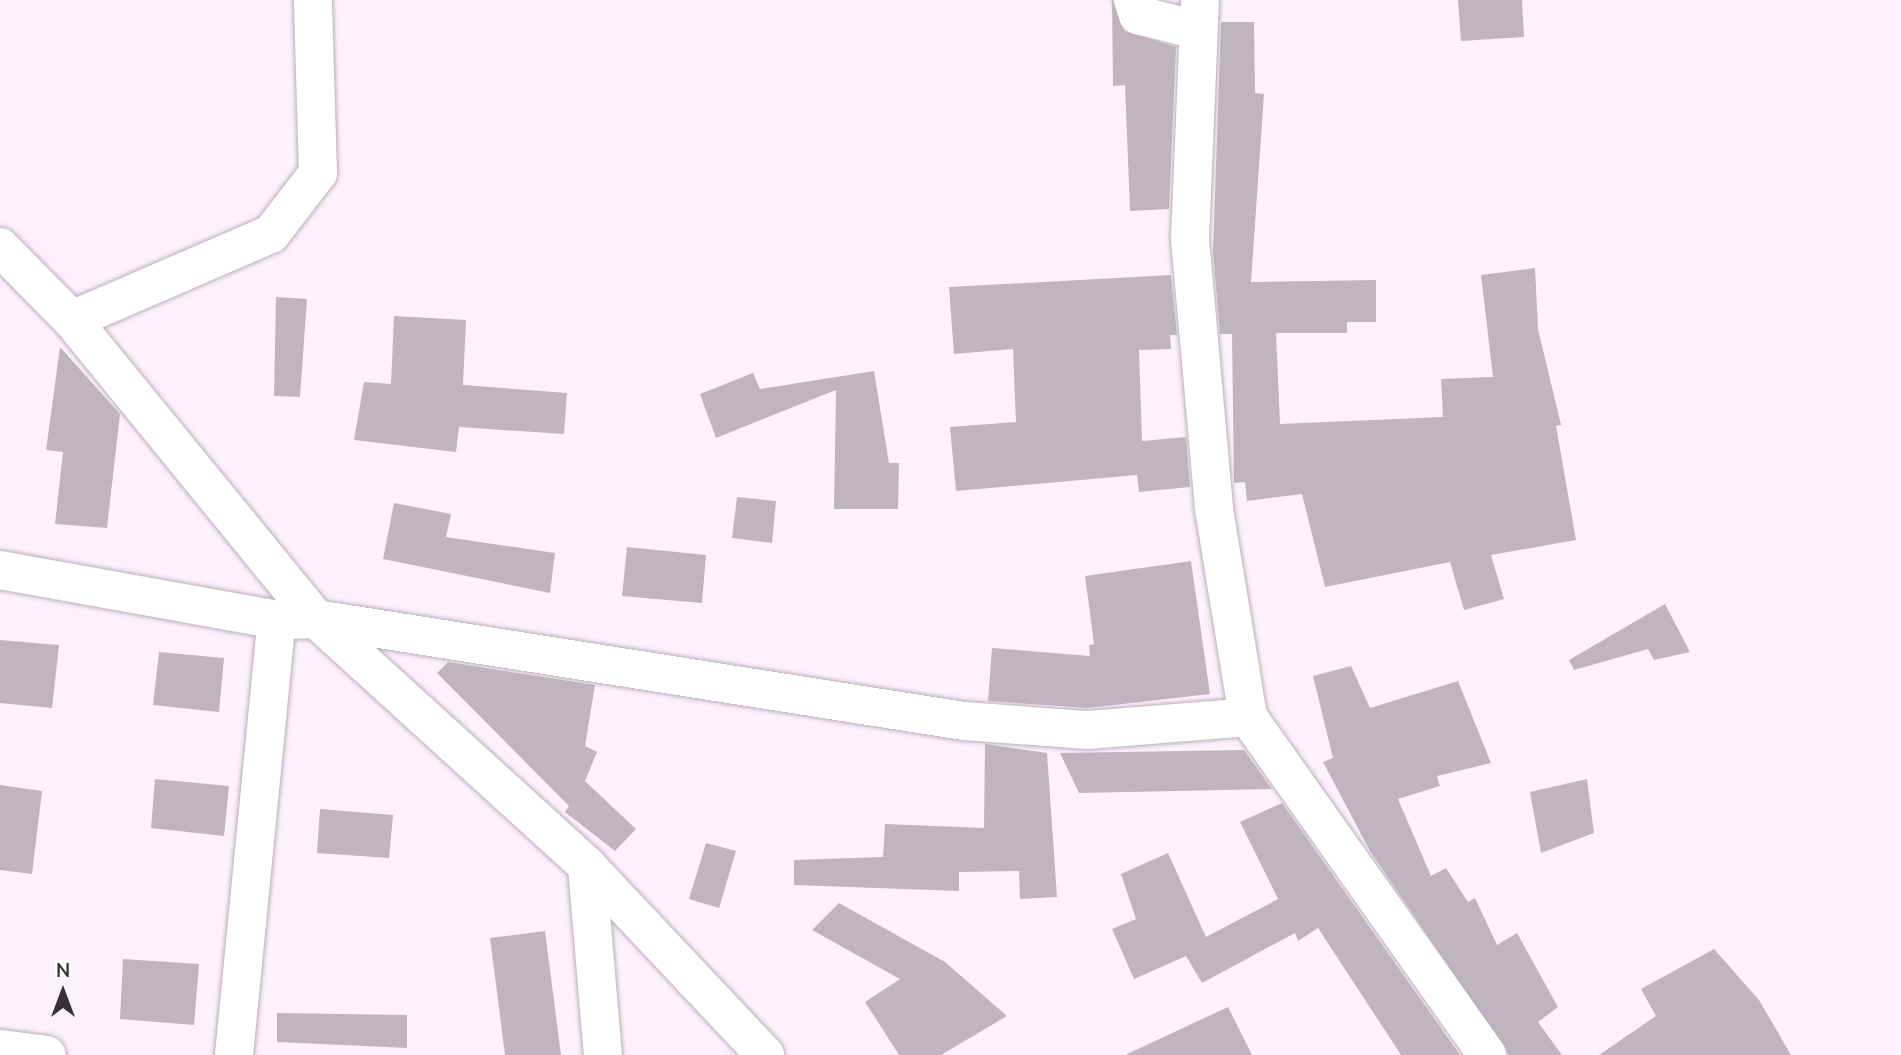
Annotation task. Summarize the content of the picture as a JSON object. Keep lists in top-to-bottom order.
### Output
{
  "north": "top"
}
